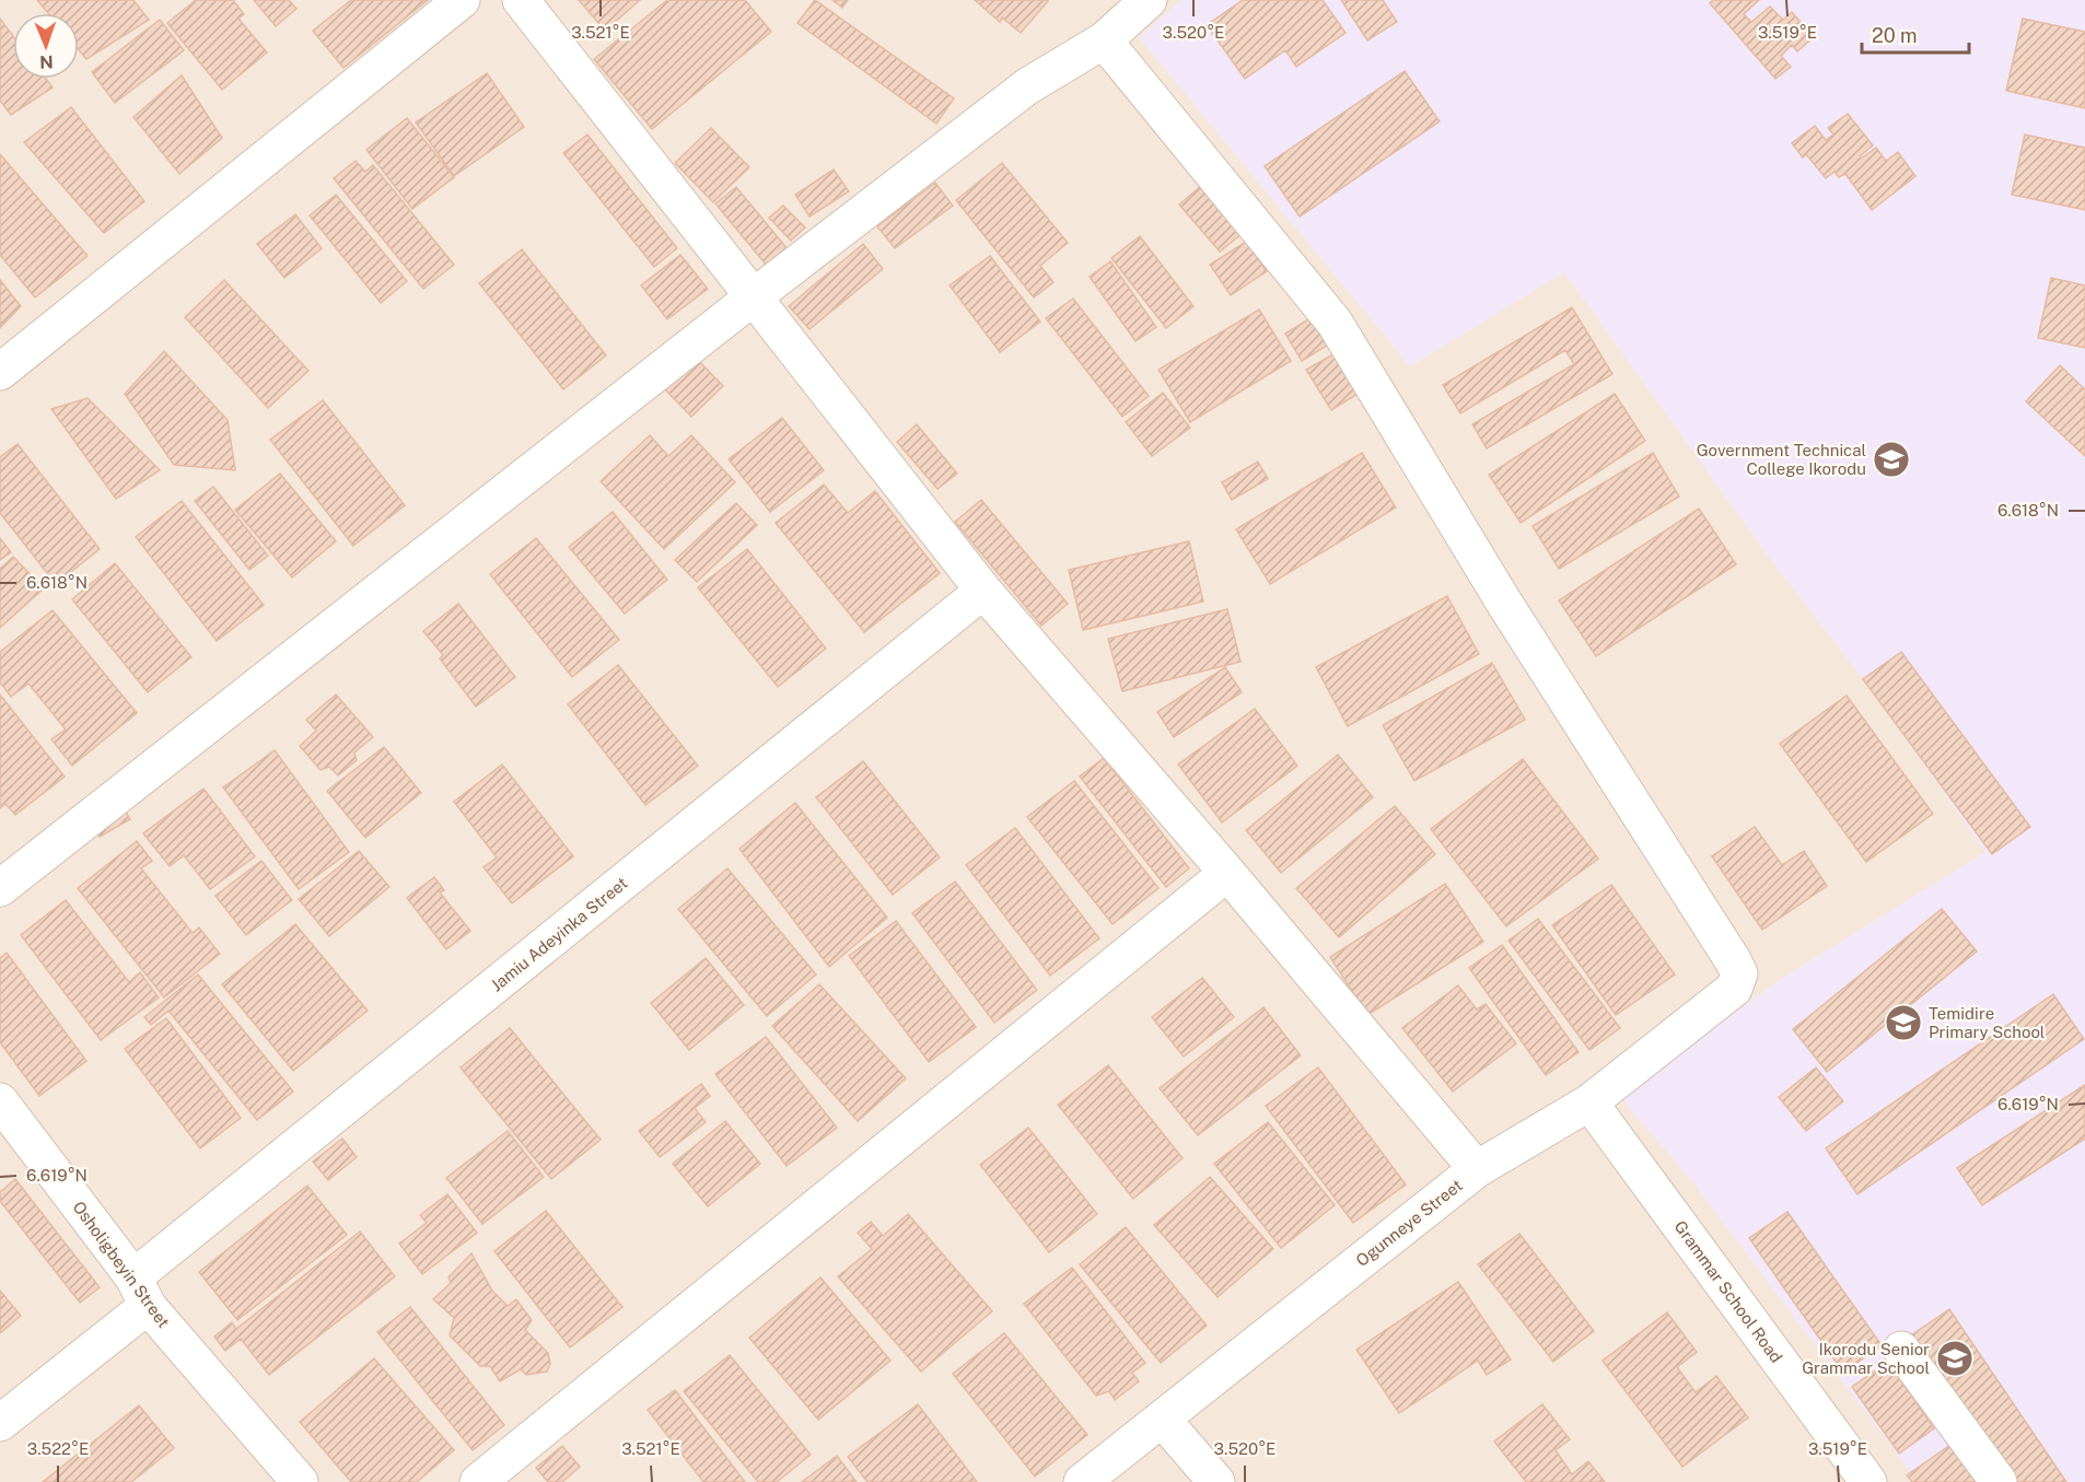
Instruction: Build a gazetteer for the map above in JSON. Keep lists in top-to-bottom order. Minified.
{"streets":{"street":["Jamiu Adeyinka Street","Ogunneye Street","Osholigbeyin Street","Grammar School Road"]},"crossings":[["Jamiu Adeyinka Street","Osholigbeyin Street"],["Ogunneye Street","Grammar School Road"]],"places":{"school or university":["Government Technical College Ikorodu","Temidire Primary School","Ikorodu Senior Grammar School"]},"scale_bar":"20 m","north":"bottom","coordinates":["3.521°E","3.520°E","3.519°E","6.618°N","6.619°N","3.522°E"]}
